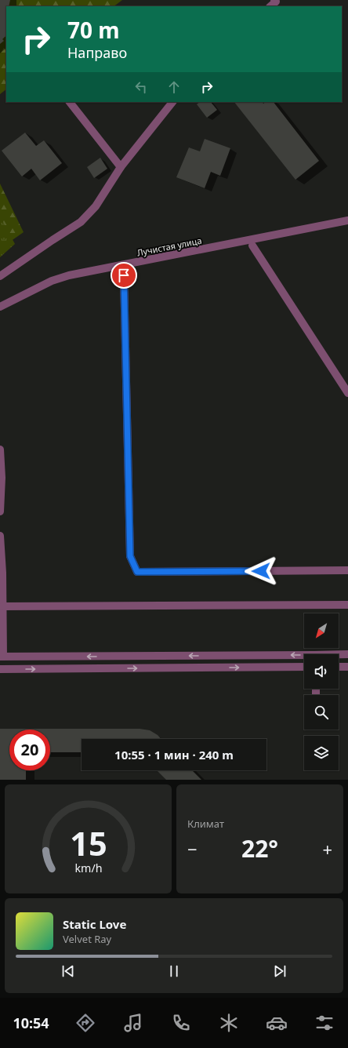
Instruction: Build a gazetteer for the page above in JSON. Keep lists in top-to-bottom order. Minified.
{"streets":{"street":["Лучистая улица"]},"north":"bottom left","page":{"turn":["70 m","Направо"],"limit":"20","trip":"10:55 · 1 мин · 240 m","tile":"Климат","heat":["−","22°","+"],"song":["Static Love","Velvet Ray"],"tabs":"10:54","gauge":["15","km/h"]}}
